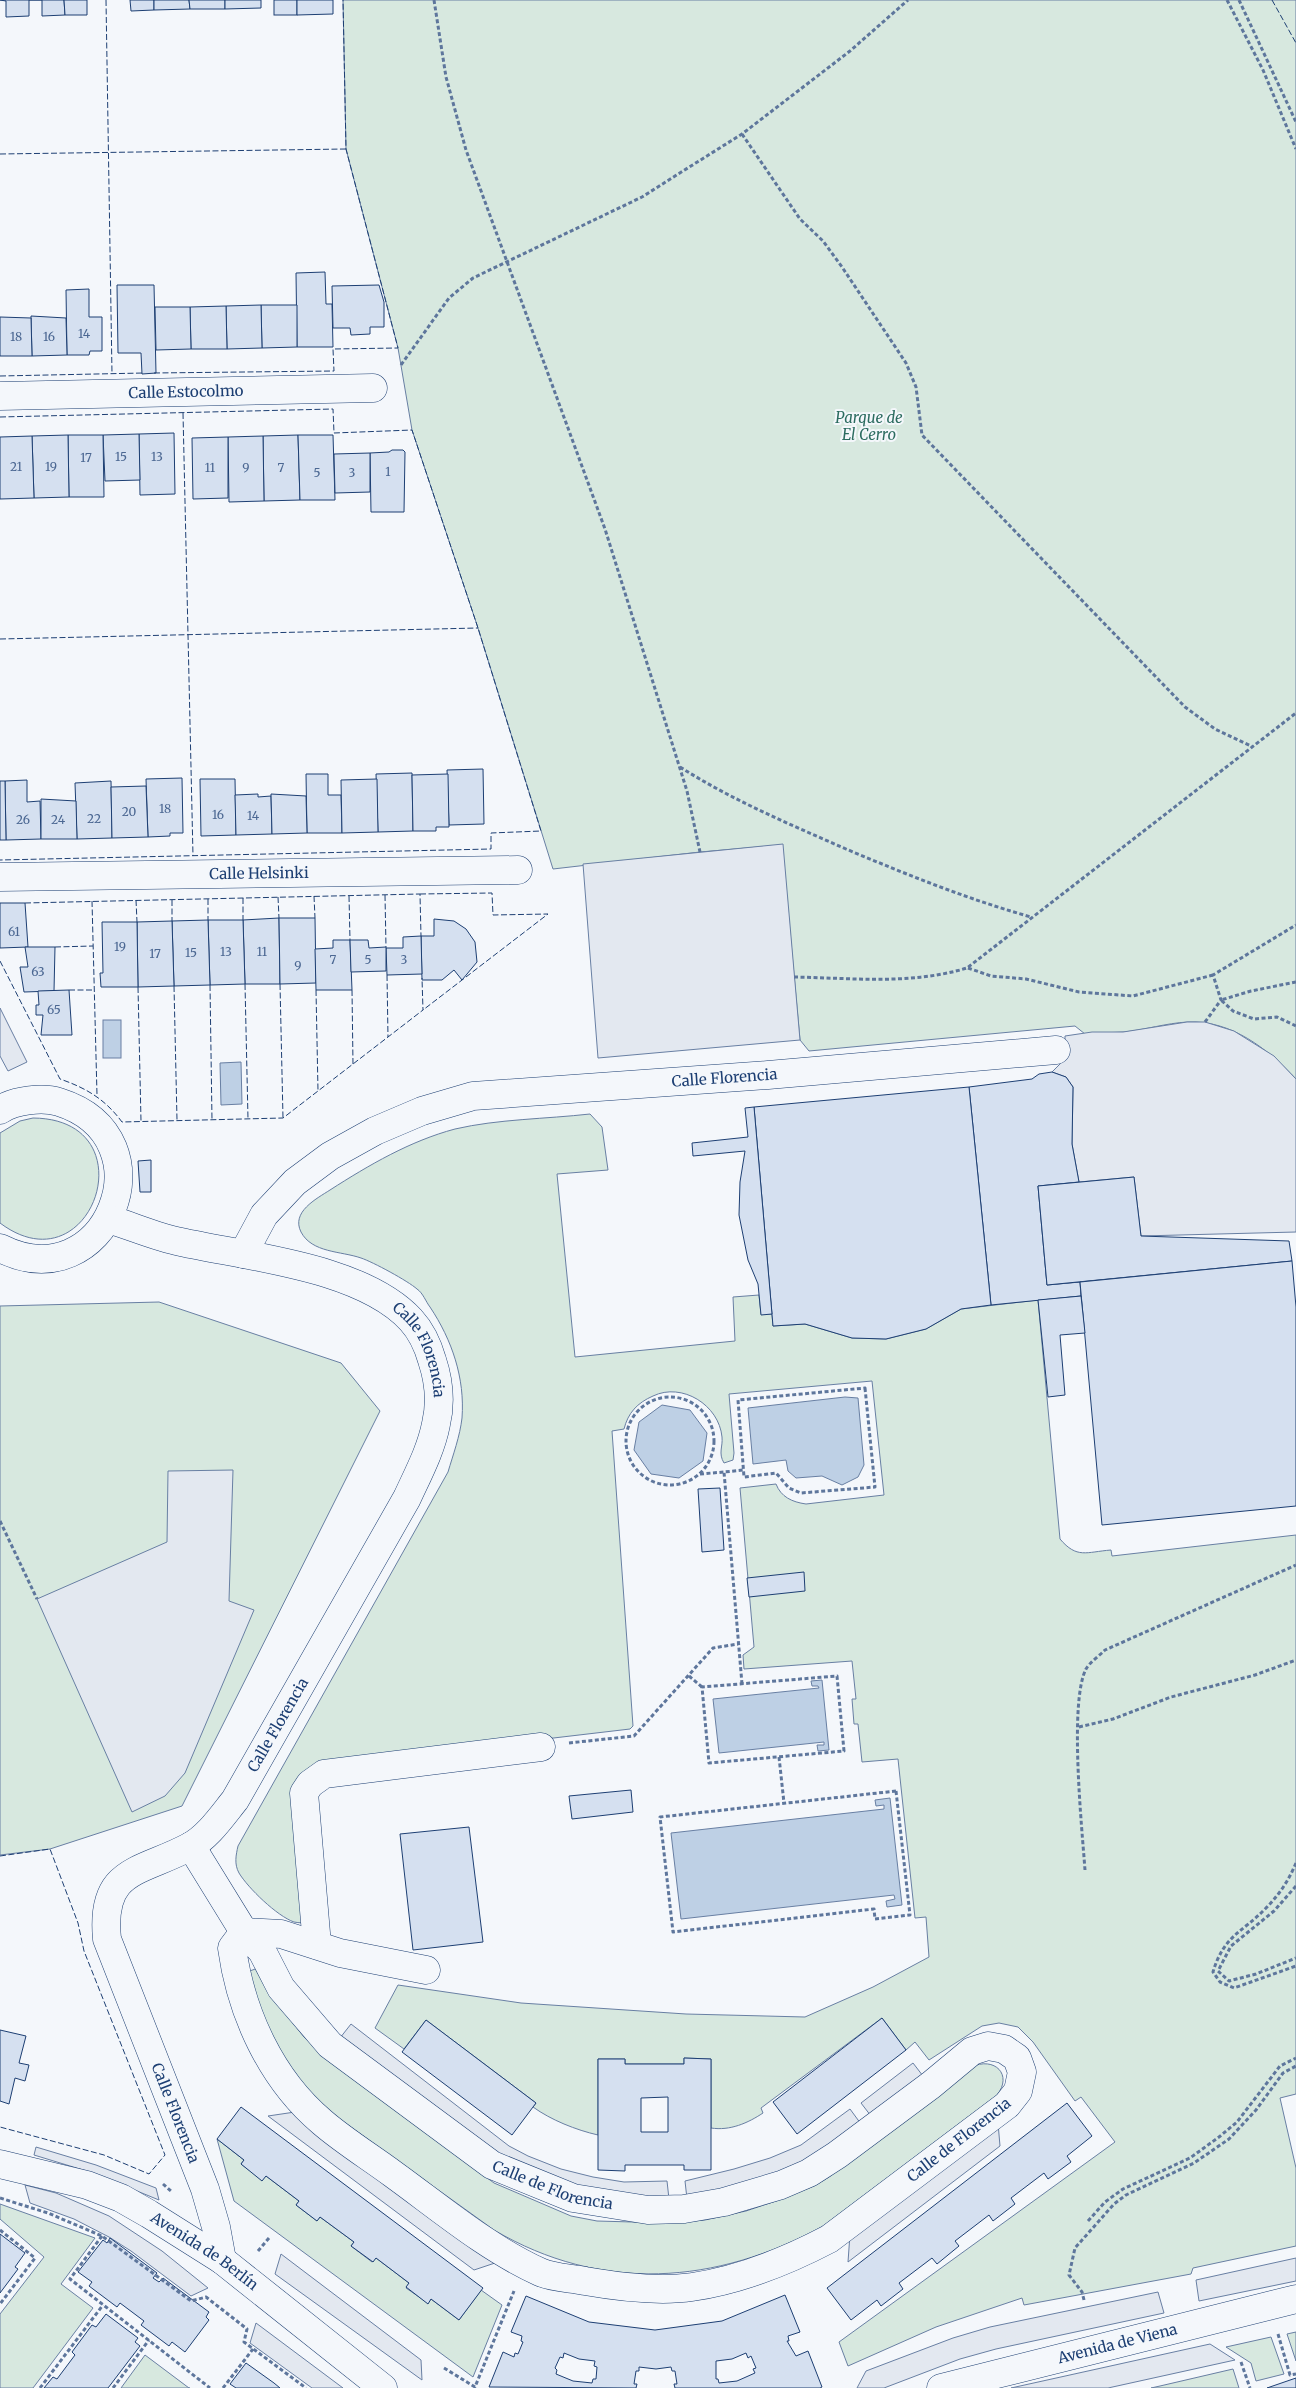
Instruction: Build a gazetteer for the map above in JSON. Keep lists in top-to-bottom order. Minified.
{"streets":{"street":["Calle Estocolmo","Calle Helsinki","Calle Florencia","Calle de Florencia","Avenida de Berlín","Avenida de Viena"]},"crossings":[["Calle Florencia","Calle de Florencia"],["Calle Florencia","Avenida de Berlín"]],"parks":["Parque de El Cerro"],"house_numbers":["14","18","16","15","13","17","21","19","11","9","7","1","5","3","18","20","16","14","22","26","24","61","19","13","11","15","17","7","5","3","9","63","65"]}
